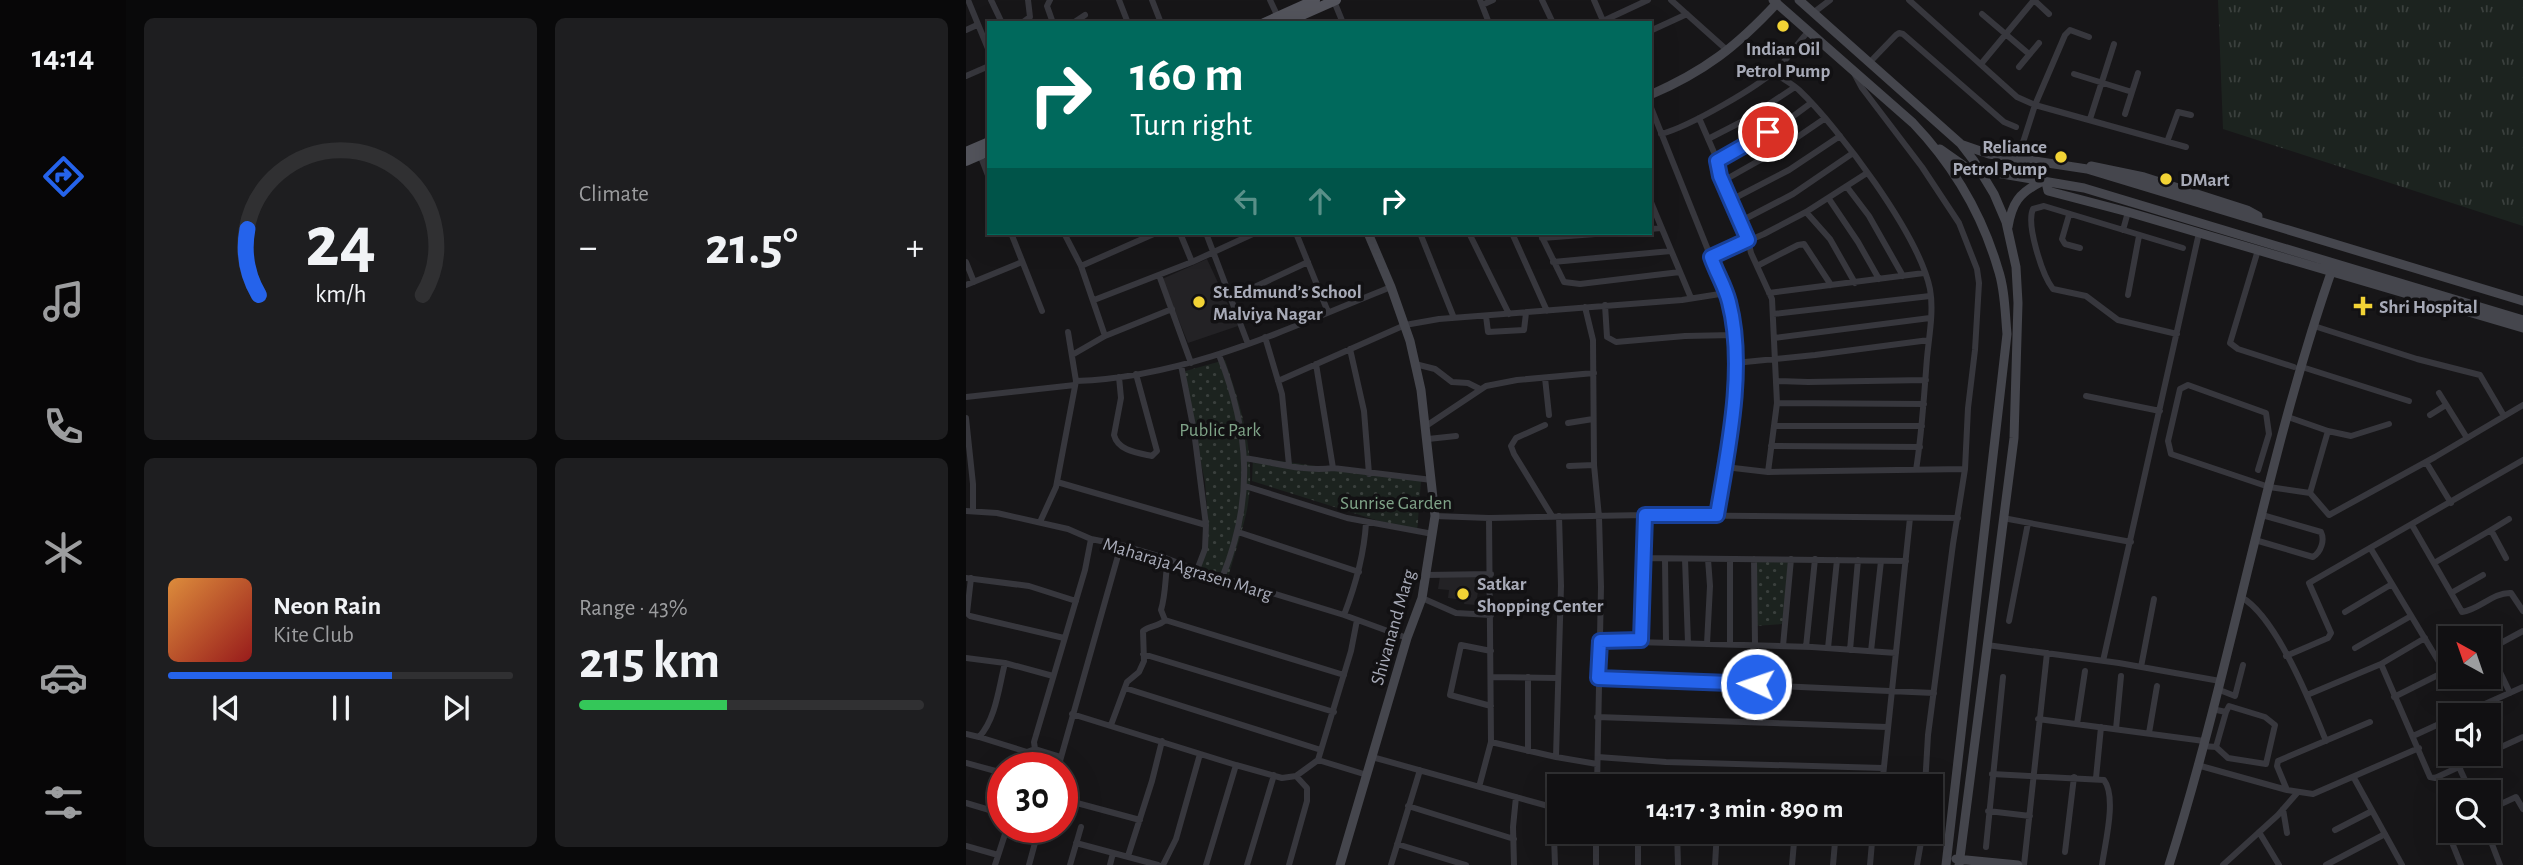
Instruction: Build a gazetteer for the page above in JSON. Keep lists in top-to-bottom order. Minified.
{"streets":{"main road":["Shivanand Marg"],"street":["Maharaja Agrasen Marg"]},"crossings":[["Maharaja Agrasen Marg","Shivanand Marg"]],"parks":["Public Park","Sunrise Garden"],"places":{"other":["Indian Oil Petrol Pump","Reliance Petrol Pump","DMart","St.Edmund’s School Malviya Nagar","Satkar Shopping Center"],"health":["Shri Hospital"]},"north":"top left","page":{"tabs":"14:14","tile":["Climate",["Range · 43%","215 km"]],"turn":["160 m","Turn right"],"heat":["−","21.5°","+"],"song":["Neon Rain","Kite Club"],"limit":"30","trip":"14:17 · 3 min · 890 m","gauge":["24","km/h"]}}
